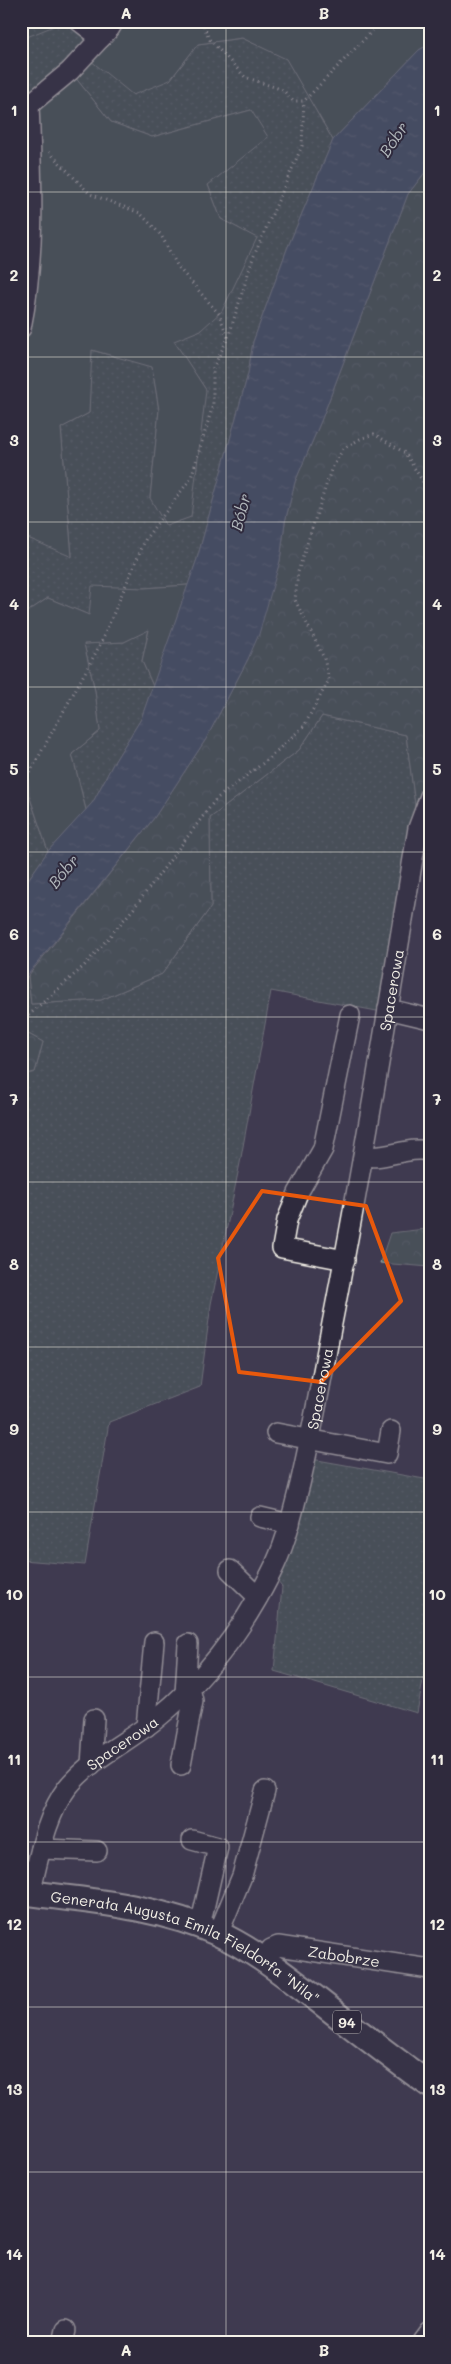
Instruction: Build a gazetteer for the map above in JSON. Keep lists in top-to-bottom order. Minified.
{"streets":{"main road":["Generała Augusta Emila Fieldorfa \"Nila\"","94"],"street":["Spacerowa","Zabobrze"]},"crossings":[["Spacerowa","Generała Augusta Emila Fieldorfa \"Nila\""],["Generała Augusta Emila Fieldorfa \"Nila\"","Zabobrze"]],"water":["Bóbr"],"grid":{"columns":["A","B"],"rows":["1","2","3","4","5","6","7","8","9","10","11","12","13","14"]}}
